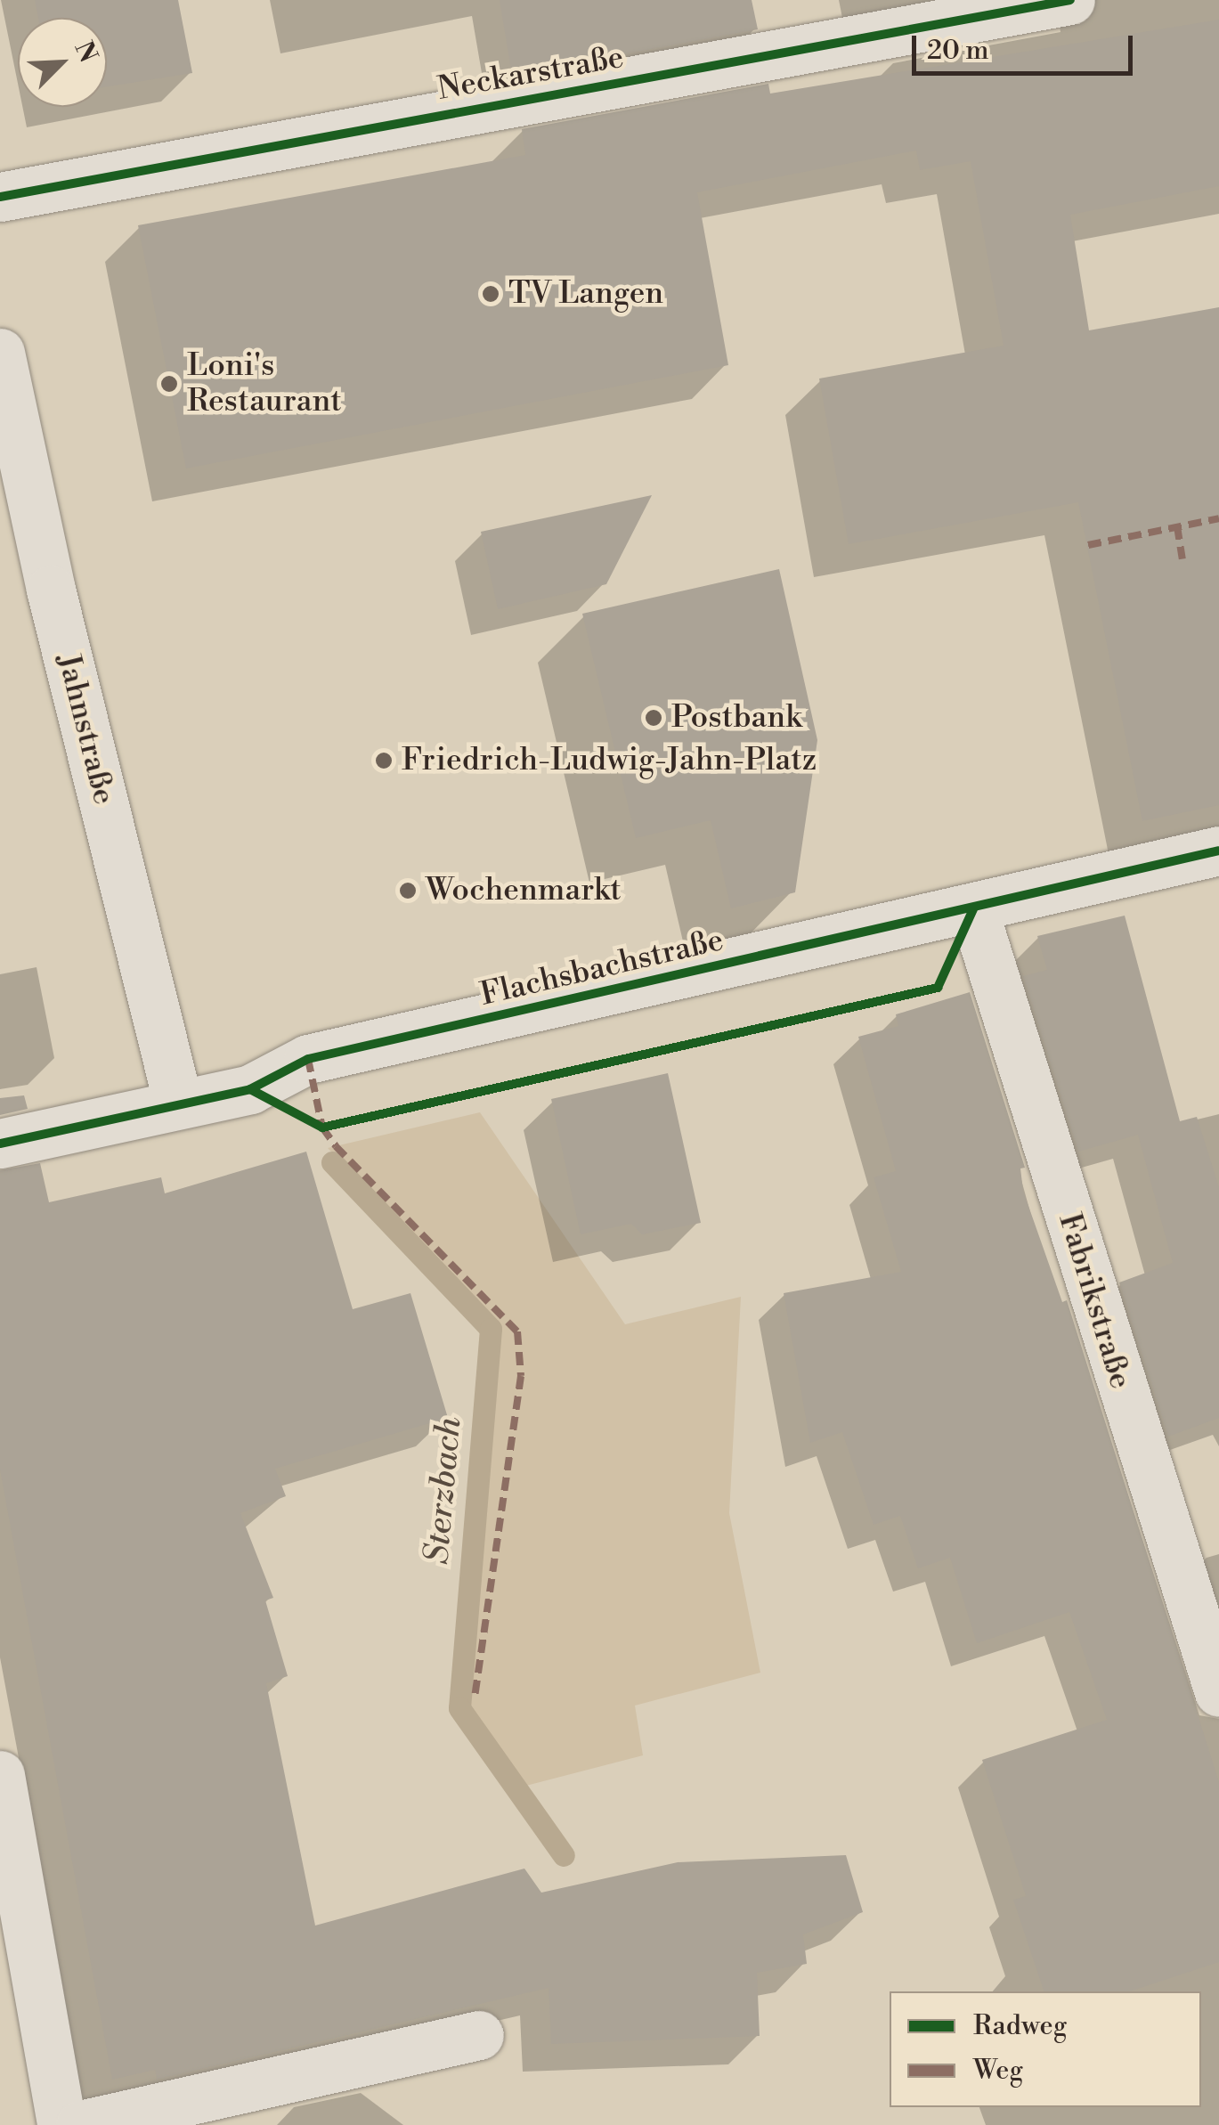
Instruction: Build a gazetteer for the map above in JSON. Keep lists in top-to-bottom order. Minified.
{"streets":{"street":["Neckarstraße","Jahnstraße","Flachsbachstraße","Fabrikstraße"]},"crossings":[["Jahnstraße","Flachsbachstraße"],["Flachsbachstraße","Fabrikstraße"]],"water":["Sterzbach"],"places":["TV Langen","Loni's Restaurant","Postbank","Friedrich-Ludwig-Jahn-Platz","Wochenmarkt"],"legend":["Radweg","Weg"],"scale_bar":"20 m","north":"top right"}
